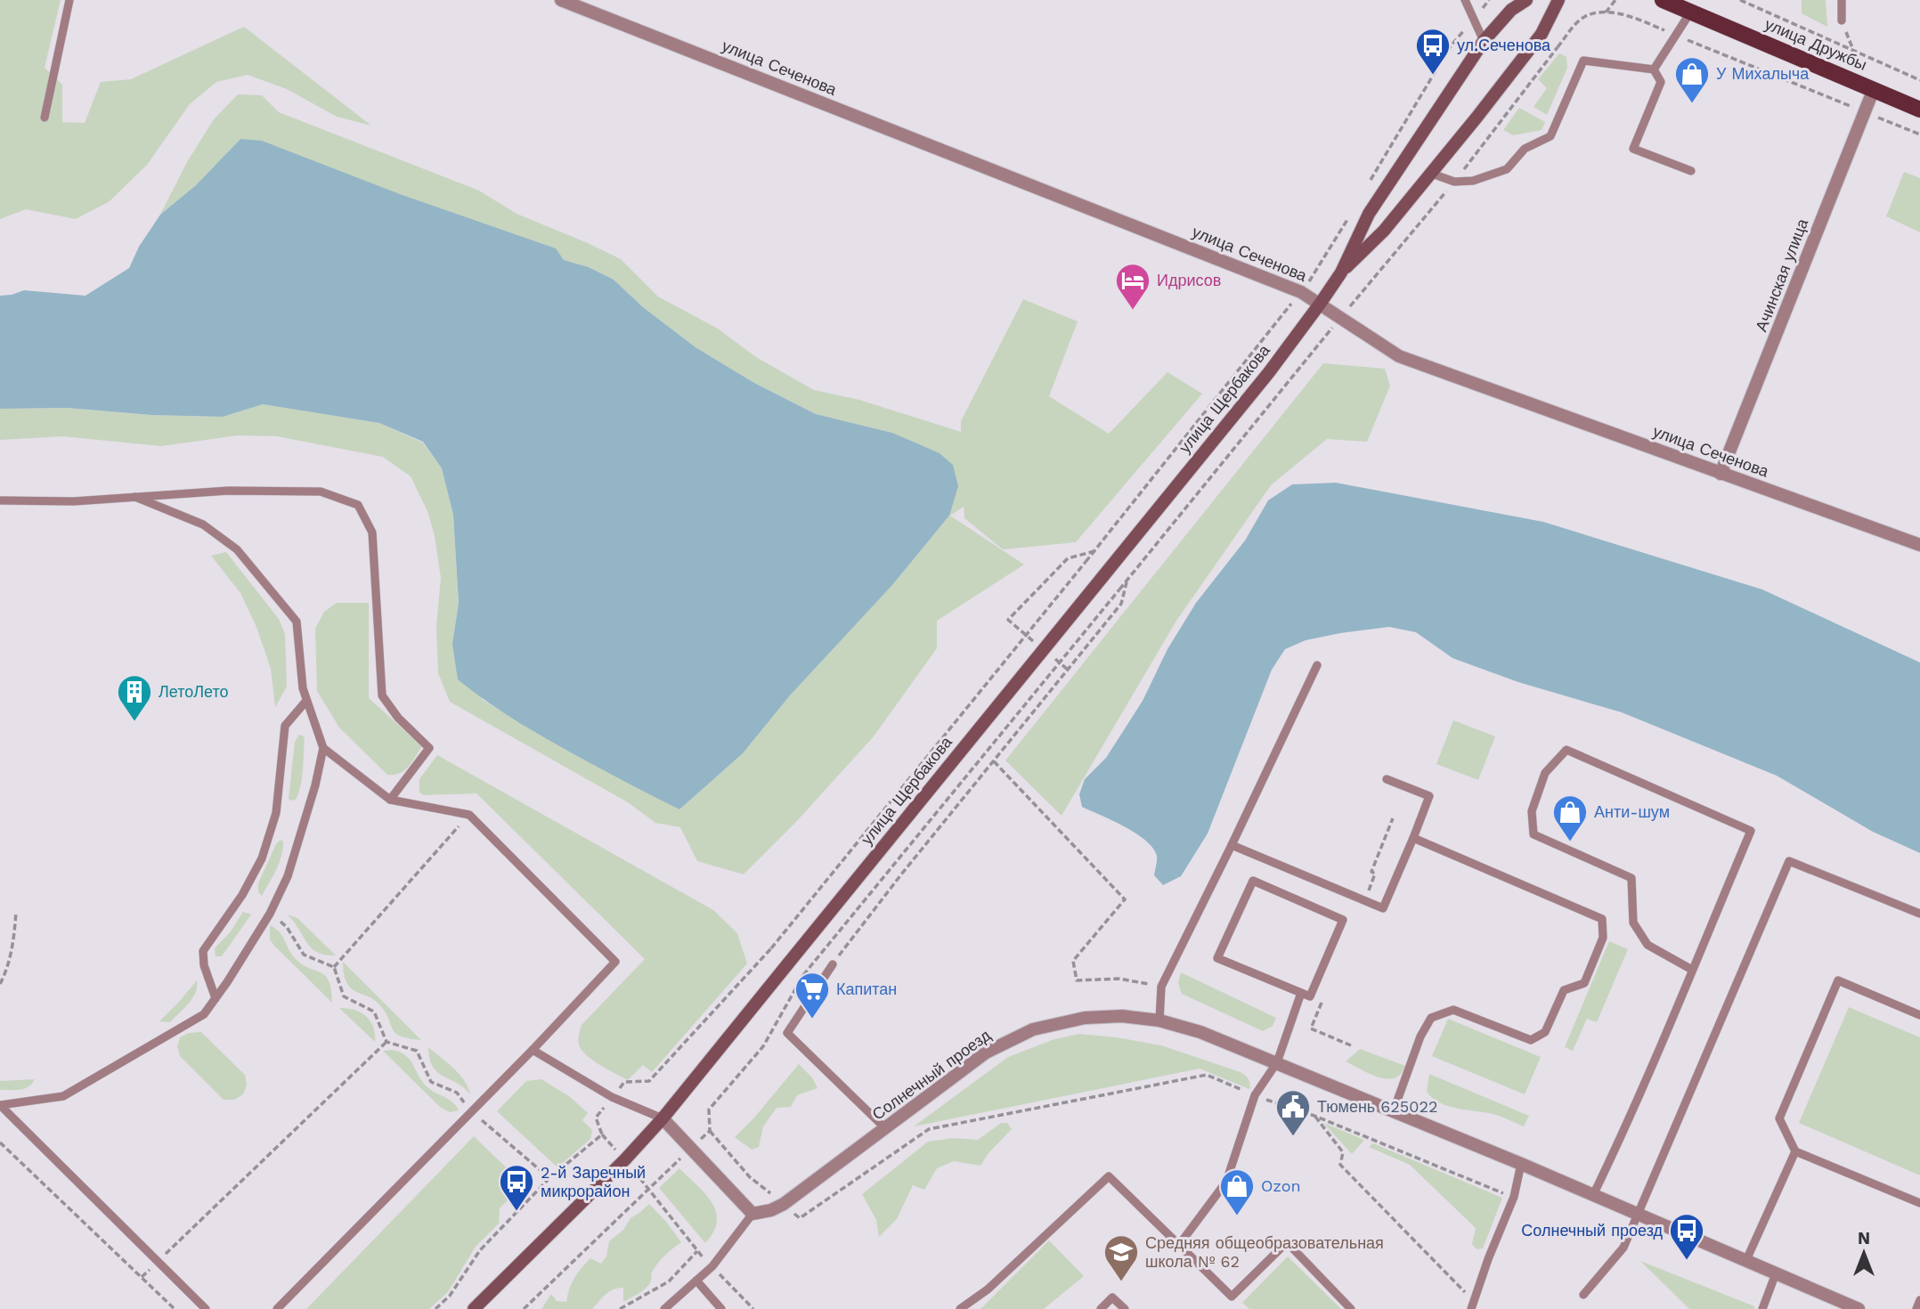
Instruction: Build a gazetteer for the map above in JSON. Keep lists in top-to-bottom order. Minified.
{"streets":{"main road":["улица Дружбы","улица Щербакова"],"street":["улица Сеченова","Ачинская улица","Солнечный проезд"]},"crossings":[["улица Дружбы","Ачинская улица"],["улица Сеченова","Ачинская улица"],["улица Сеченова","улица Щербакова"]],"places":{"bus stop":["ул.Сеченова","2-й Заречный микрорайон","Солнечный проезд"],"shop":["У Михалыча","Анти-шум","Ozon"],"hotel":["Идрисов"],"building":["ЛетоЛето"],"supermarket":["Капитан"],"public building":["Тюмень 625022"],"school or university":["Средняя общеобразовательная школа № 62"]},"north":"top"}
